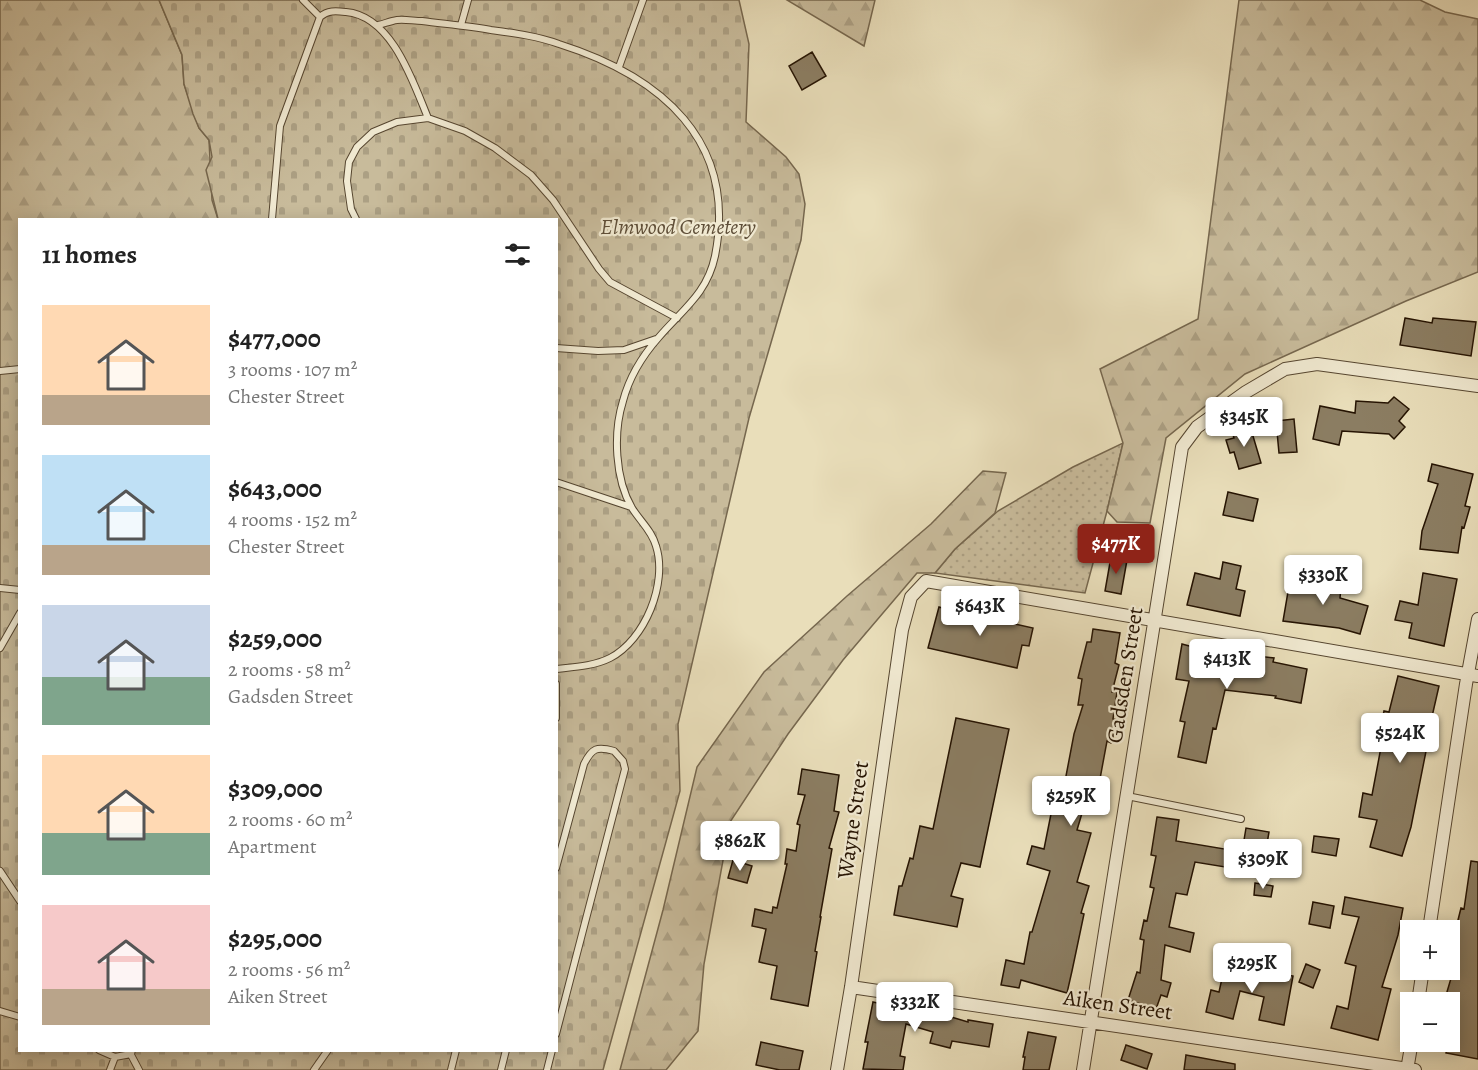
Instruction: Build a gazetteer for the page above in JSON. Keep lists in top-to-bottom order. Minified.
{"streets":{"street":["Gadsden Street","Wayne Street","Aiken Street"]},"crossings":[["Gadsden Street","Wayne Street"],["Gadsden Street","Aiken Street"],["Wayne Street","Aiken Street"]],"parks":["Elmwood Cemetery"],"page":{"heading":"11 homes","list":[{"name":"$477,000","note":"3 rooms · 107 m² · Chester Street"},{"name":"$643,000","note":"4 rooms · 152 m² · Chester Street"},{"name":"$259,000","note":"2 rooms · 58 m² · Gadsden Street"},{"name":"$309,000","note":"2 rooms · 60 m² · Apartment"},{"name":"$295,000","note":"2 rooms · 56 m² · Aiken Street"}],"price":["$345K","$477K","$330K","$643K","$413K","$524K","$259K","$862K","$309K","$295K","$332K"],"map_buttons":["+","−"]}}
